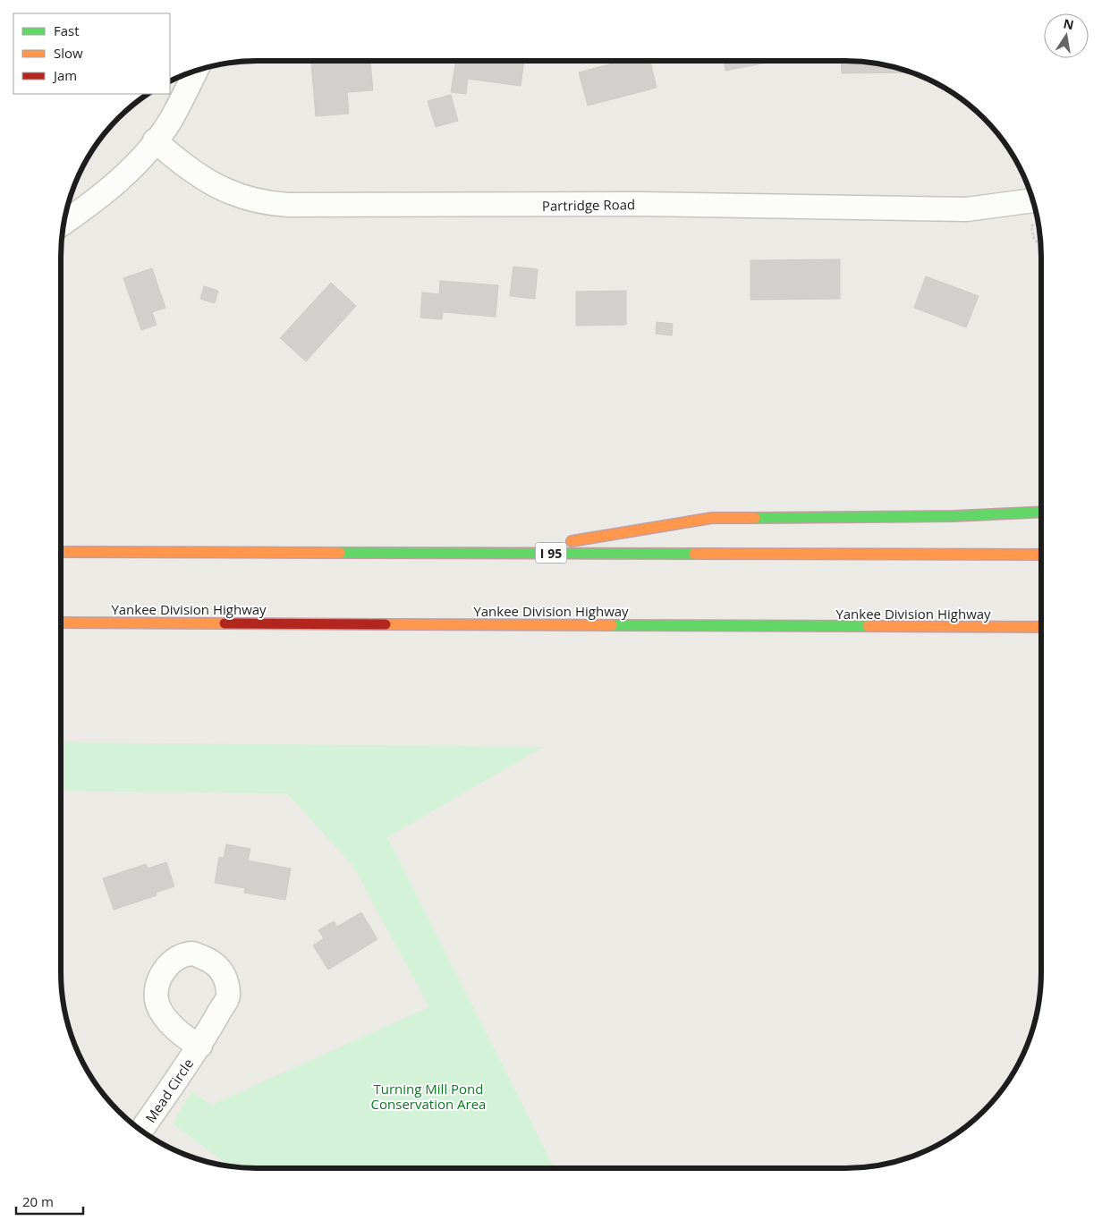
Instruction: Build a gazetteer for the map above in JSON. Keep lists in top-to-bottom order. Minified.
{"streets":{"highway":["I 95","Yankee Division Highway"],"street":["Partridge Road","Mead Circle"]},"parks":["Turning Mill Pond Conservation Area"],"legend":["Fast","Slow","Jam"],"scale_bar":"20 m","north":"top"}
